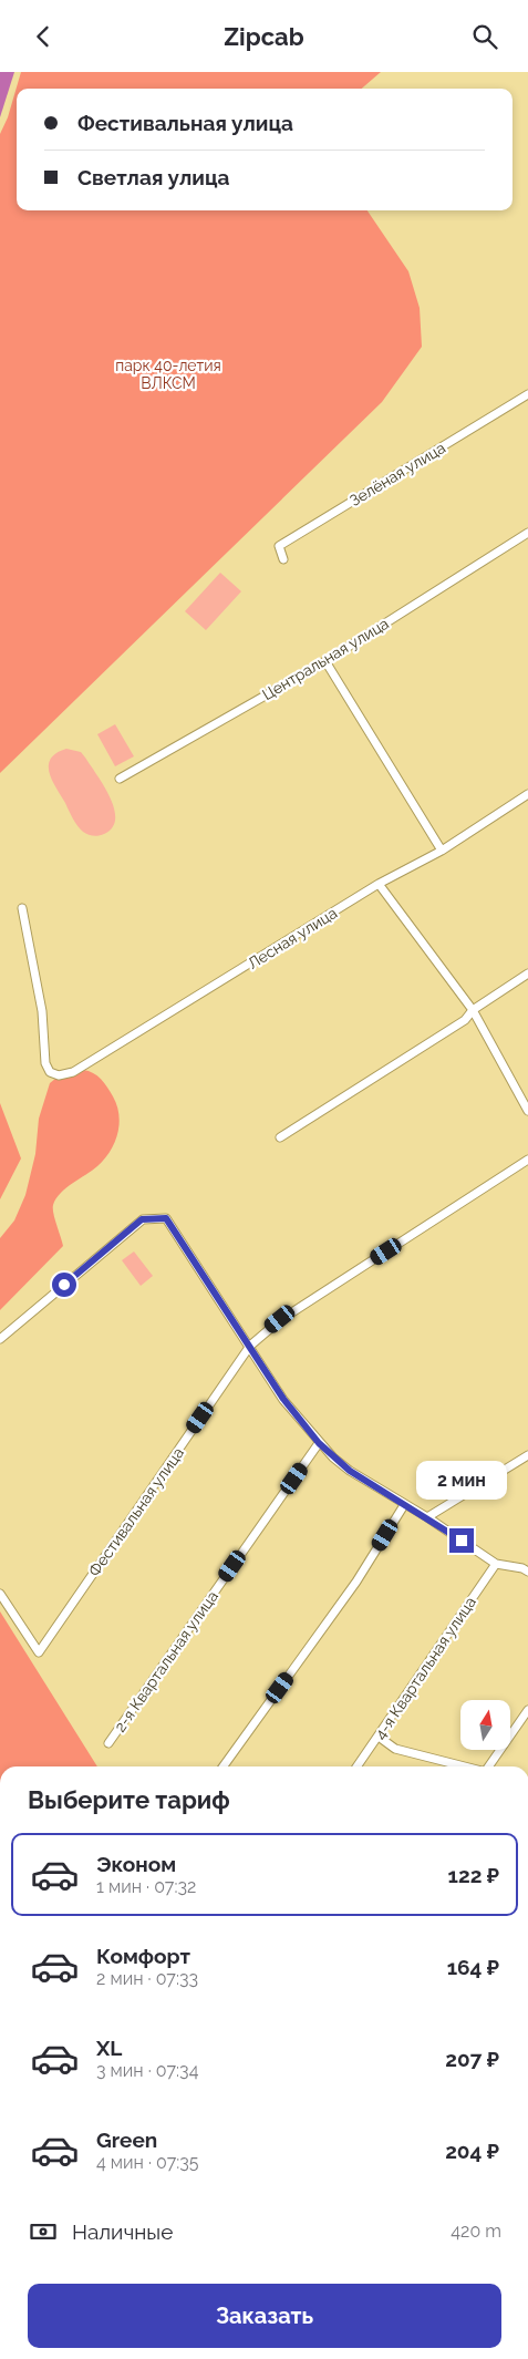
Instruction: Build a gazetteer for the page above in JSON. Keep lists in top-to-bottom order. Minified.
{"streets":{"street":["Зелёная улица","Центральная улица","Лесная улица","Фестивальная улица","2-я Квартальная улица","4-я Квартальная улица"]},"parks":["парк 40-летия ВЛКСМ"],"north":"top","page":{"header":"Zipcab","banner":["Фестивальная улица","Светлая улица"],"bubble":"2 мин","heading":"Выберите тариф","list":[{"name":"Эконом","note":"1 мин · 07:32","value":"122 ₽"},{"name":"Комфорт","note":"2 мин · 07:33","value":"164 ₽"},{"name":"XL","note":"3 мин · 07:34","value":"207 ₽"},{"name":"Green","note":"4 мин · 07:35","value":"204 ₽"}],"pay":["Наличные","420 m"],"buttons":"Заказать"}}
